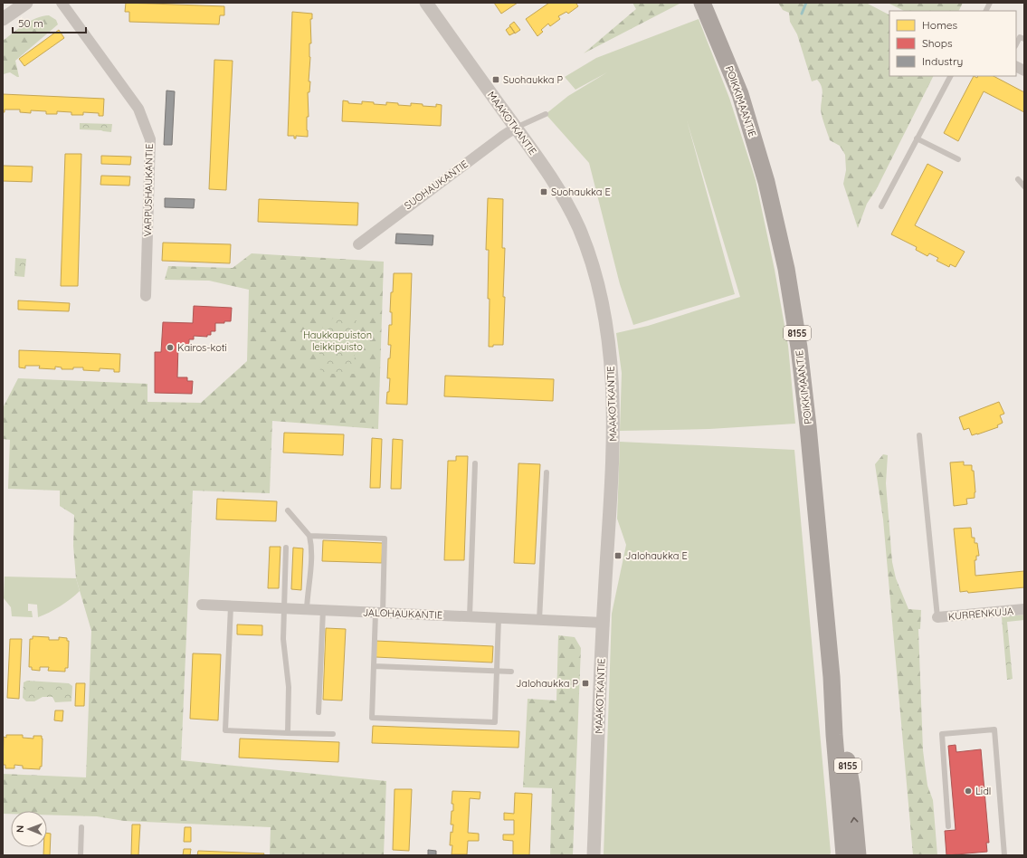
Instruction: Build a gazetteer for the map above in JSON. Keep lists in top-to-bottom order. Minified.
{"streets":{"main road":["POIKKIMAANTIE","8155"],"street":["MAAKOTKANTIE","SUOHAUKANTIE","VARPUSHAUKANTIE","JALOHAUKANTIE","KURRENKUJA"]},"crossings":[["MAAKOTKANTIE","SUOHAUKANTIE"],["MAAKOTKANTIE","JALOHAUKANTIE"]],"parks":["Haukkapuiston leikkipuisto"],"places":{"transit":["Suohaukka P","Suohaukka E","Jalohaukka E","Jalohaukka P"],"other":["Kairos-koti","Lidl"]},"legend":["Homes","Shops","Industry"],"scale_bar":"50 m","north":"left"}
